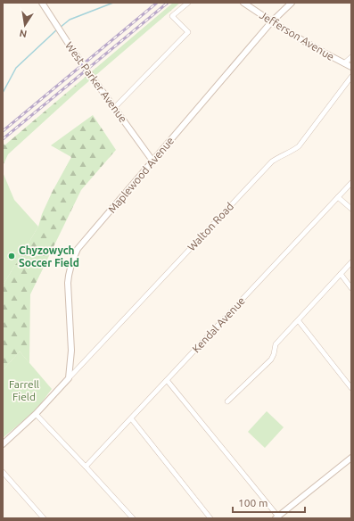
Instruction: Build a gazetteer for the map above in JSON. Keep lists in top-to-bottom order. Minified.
{"streets":{"street":["Jefferson Avenue","West Parker Avenue","Maplewood Avenue","Walton Road","Kendal Avenue"]},"crossings":[["Jefferson Avenue","Maplewood Avenue"],["West Parker Avenue","Maplewood Avenue"],["Maplewood Avenue","Walton Road"]],"parks":["Farrell Field"],"places":["Chyzowych Soccer Field"],"scale_bar":"100 m","north":"bottom"}
